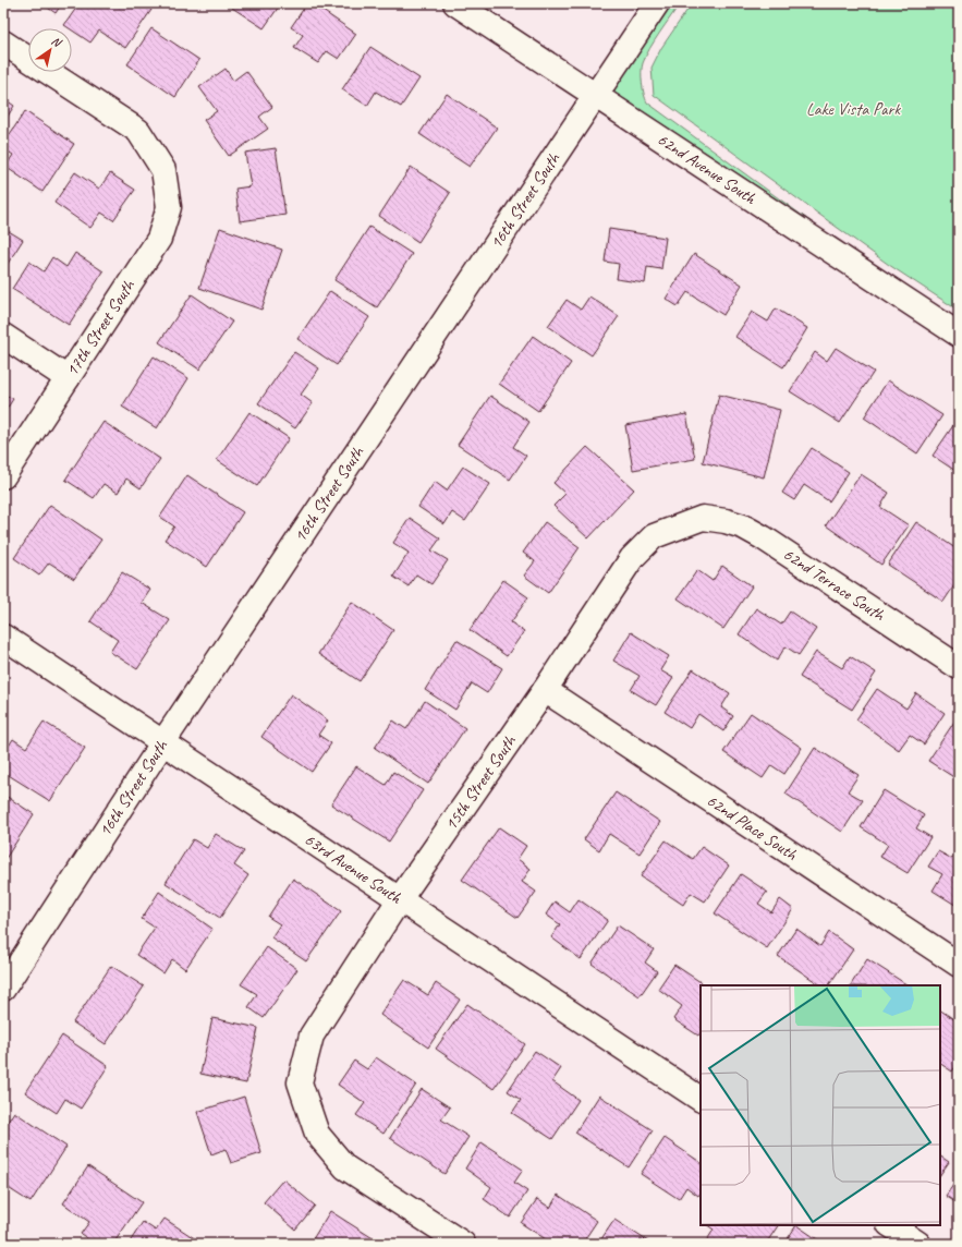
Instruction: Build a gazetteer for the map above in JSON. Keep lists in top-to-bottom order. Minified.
{"streets":{"street":["62nd Avenue South","16th Street South","17th Street South","62nd Terrace South","15th Street South","62nd Place South","63rd Avenue South"]},"crossings":[["62nd Avenue South","16th Street South"],["16th Street South","63rd Avenue South"],["62nd Terrace South","15th Street South"],["15th Street South","62nd Place South"],["15th Street South","63rd Avenue South"]],"parks":["Lake Vista Park"],"north":"top right"}
